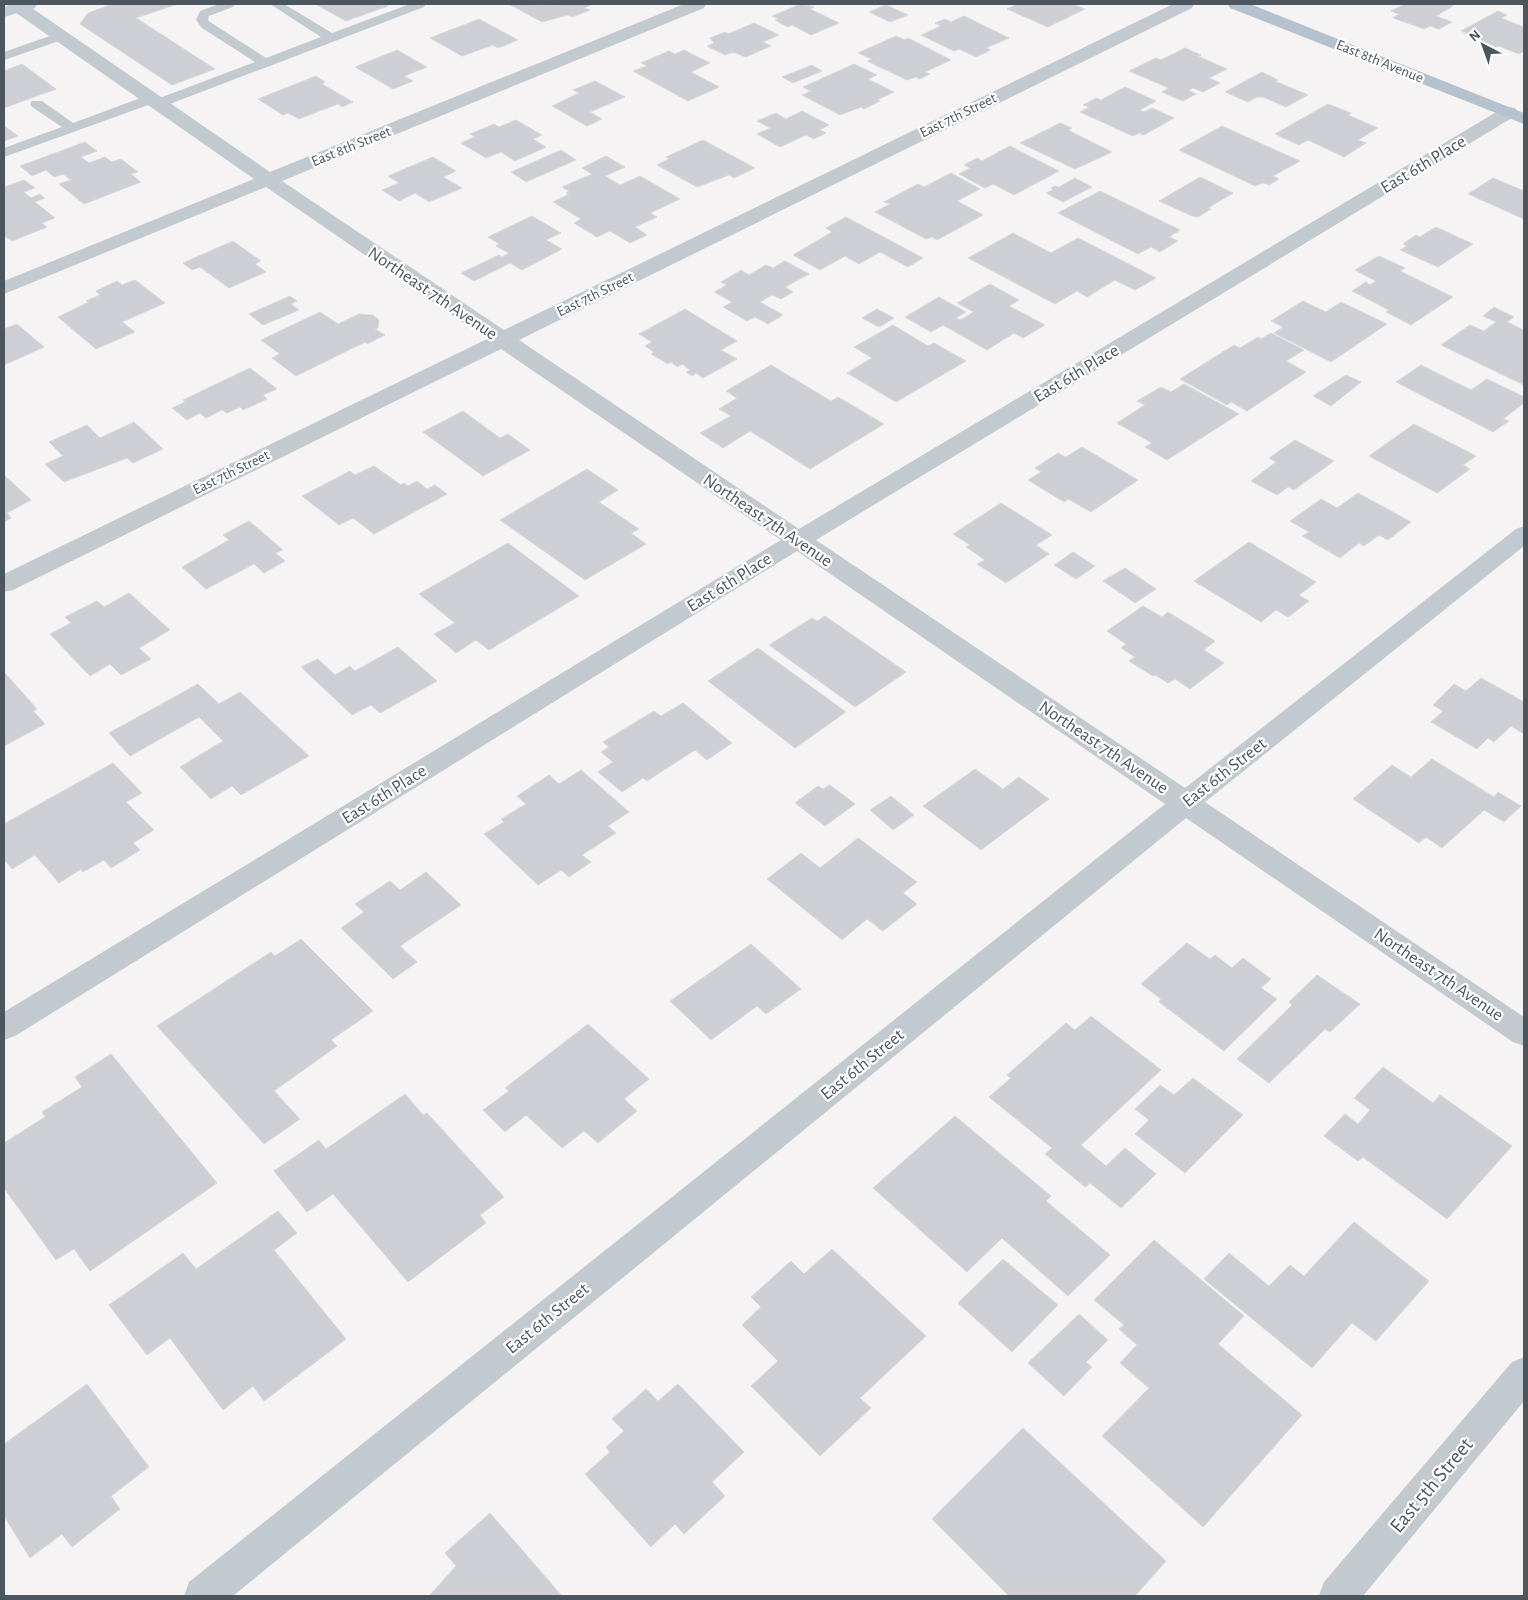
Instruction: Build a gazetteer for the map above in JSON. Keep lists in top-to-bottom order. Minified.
{"streets":{"main road":["East 8th Avenue"],"street":["East 7th Street","East 8th Street","East 6th Place","Northeast 7th Avenue","East 6th Street","East 5th Street"]},"crossings":[["East 8th Avenue","East 6th Place"],["East 7th Street","Northeast 7th Avenue"],["East 8th Street","Northeast 7th Avenue"],["East 6th Place","Northeast 7th Avenue"],["Northeast 7th Avenue","East 6th Street"]],"north":"top left"}
